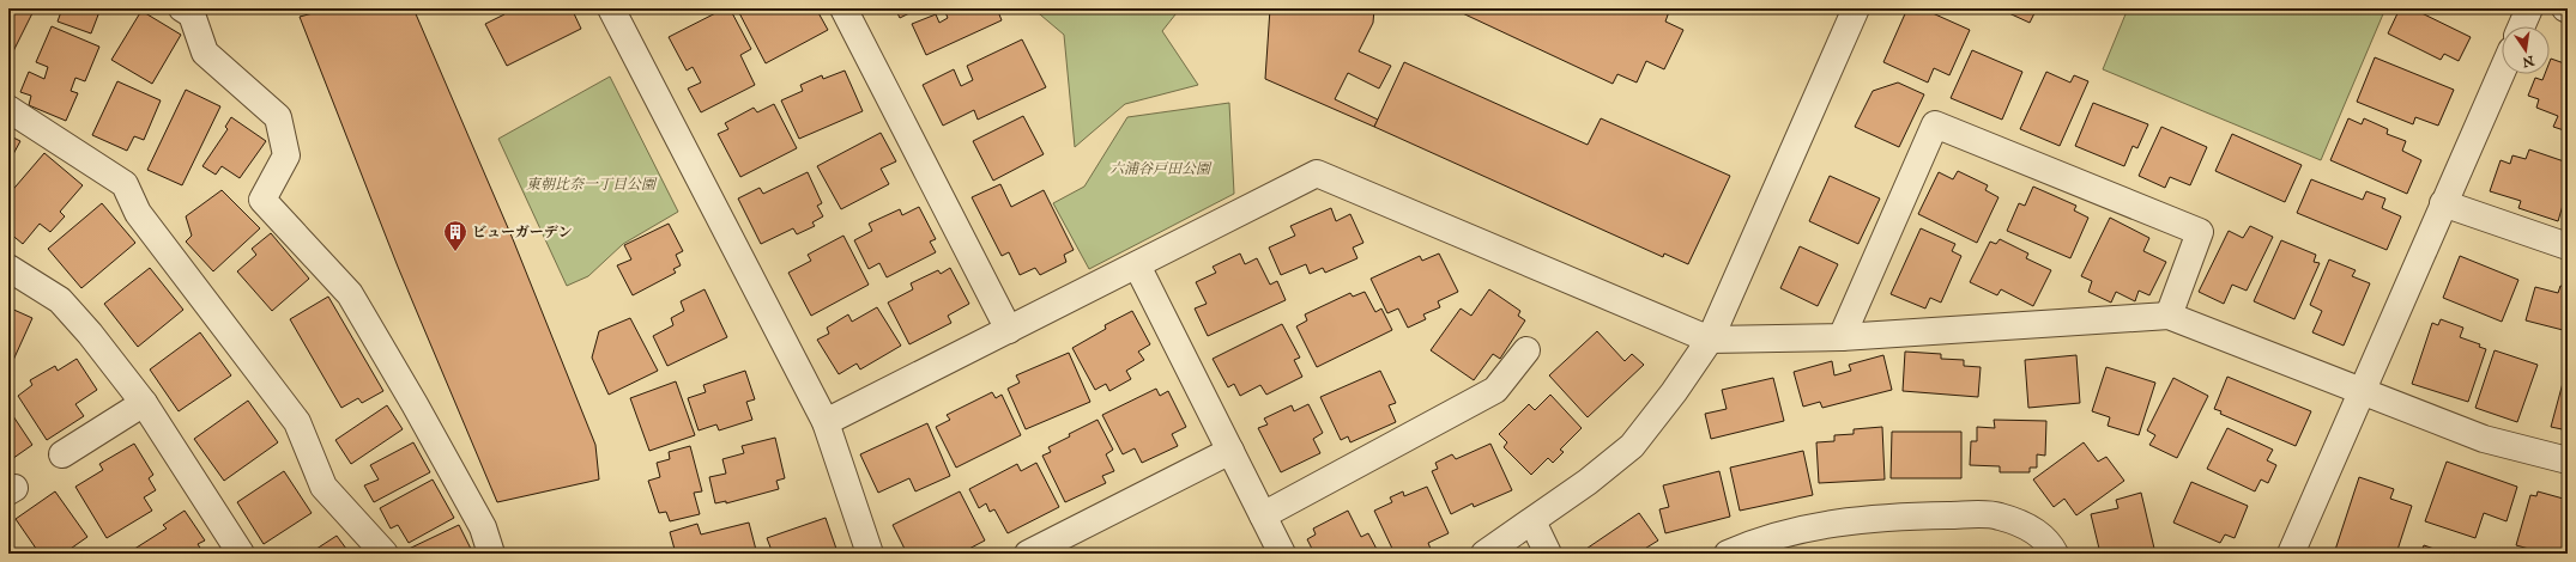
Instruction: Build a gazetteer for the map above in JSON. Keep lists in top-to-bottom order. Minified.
{"parks":["六浦谷戸田公園","東朝比奈一丁目公園"],"places":{"building":["ビューガーデン"]},"north":"bottom"}
